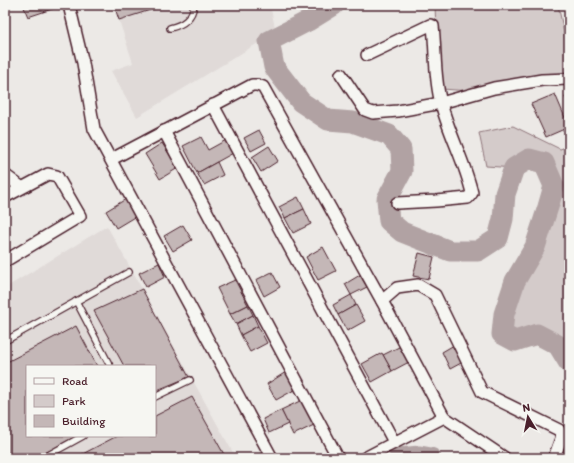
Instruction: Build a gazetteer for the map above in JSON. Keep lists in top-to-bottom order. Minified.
{"legend":["Road","Park","Building"],"north":"top"}
